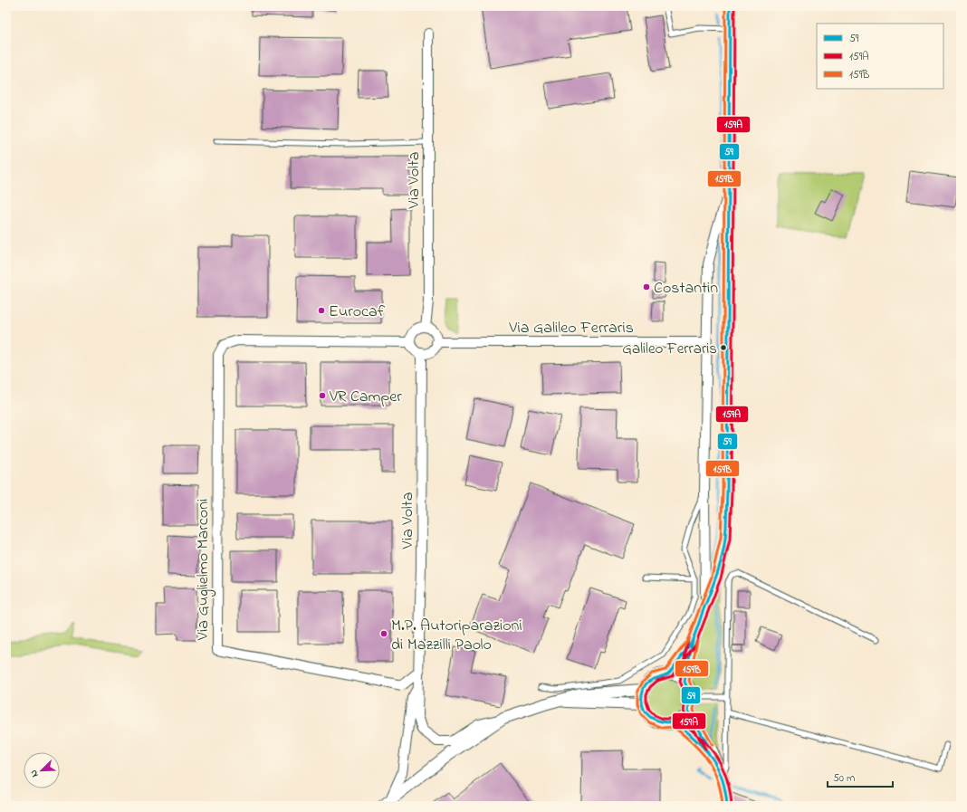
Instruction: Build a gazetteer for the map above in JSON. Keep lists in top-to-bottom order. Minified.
{"streets":{"street":["Via Volta","Via Galileo Ferraris","Via Guglielmo Marconi"]},"crossings":[["Via Volta","Via Galileo Ferraris"],["Via Volta","Via Guglielmo Marconi"],["Via Galileo Ferraris","Via Guglielmo Marconi"]],"places":["Costantin","Eurocaf","Galileo Ferraris","VR Camper","M.P. Autoriparazioni di Mazzilli Paolo"],"lines":["transit line 59","transit line 159A","transit line 159B"],"legend":["59","159A","159B"],"scale_bar":"50 m","north":"bottom left"}
